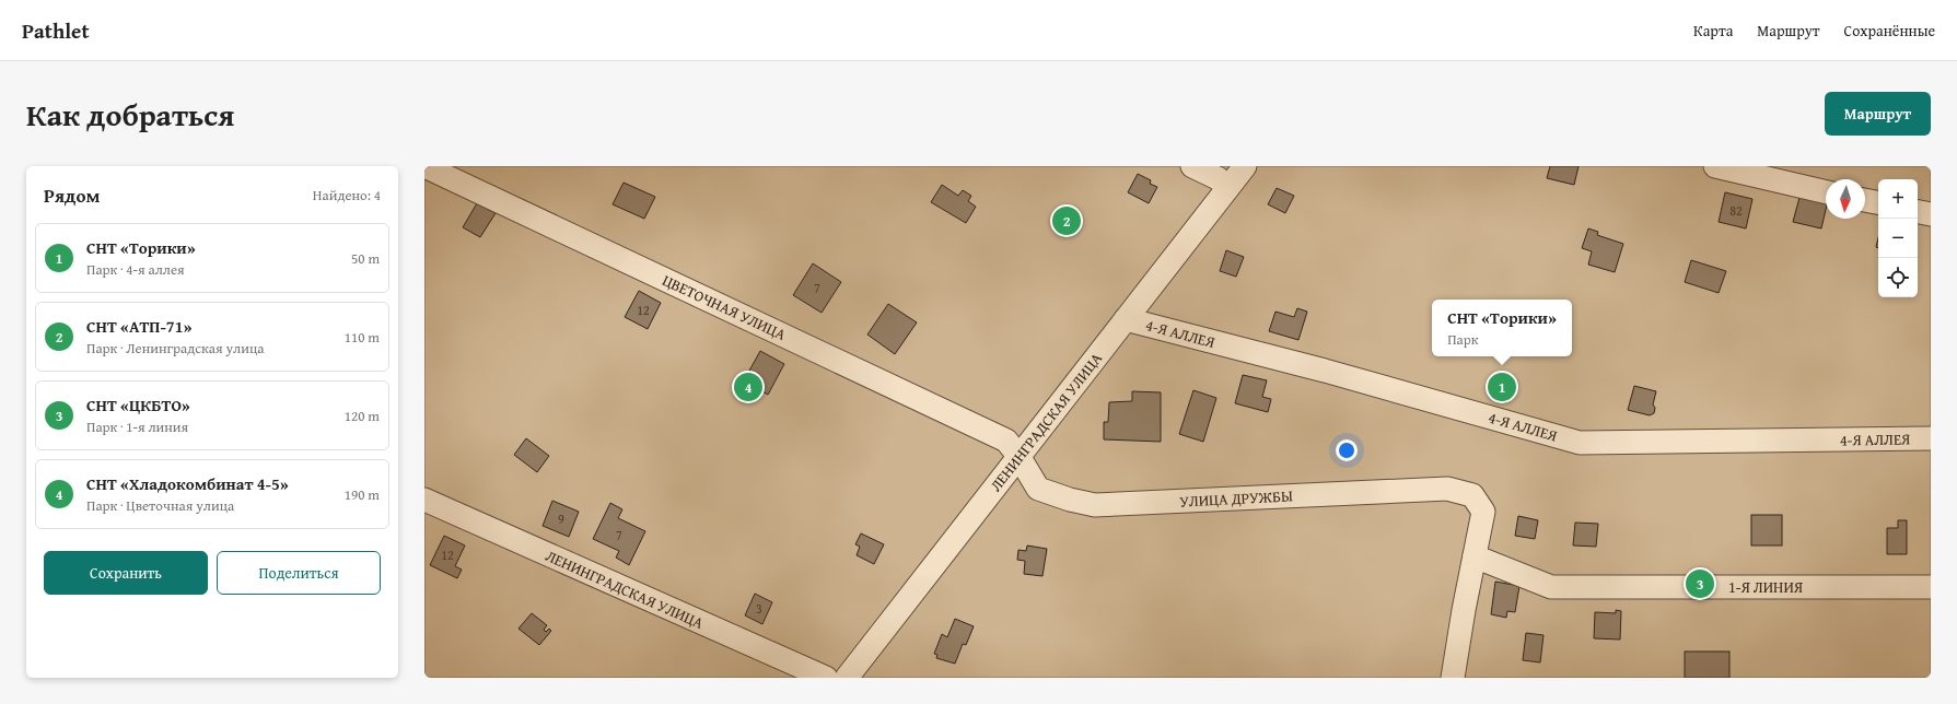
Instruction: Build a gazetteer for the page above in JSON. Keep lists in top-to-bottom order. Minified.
{"streets":{"street":["ЦВЕТОЧНАЯ УЛИЦА","4-Я АЛЛЕЯ","ЛЕНИНГРАДСКАЯ УЛИЦА","УЛИЦА ДРУЖБЫ","1-Я ЛИНИЯ"]},"crossings":[["ЦВЕТОЧНАЯ УЛИЦА","ЛЕНИНГРАДСКАЯ УЛИЦА"],["ЦВЕТОЧНАЯ УЛИЦА","УЛИЦА ДРУЖБЫ"],["4-Я АЛЛЕЯ","ЛЕНИНГРАДСКАЯ УЛИЦА"],["ЛЕНИНГРАДСКАЯ УЛИЦА","УЛИЦА ДРУЖБЫ"],["УЛИЦА ДРУЖБЫ","1-Я ЛИНИЯ"]],"house_numbers":["82","7","12","9","7","12","3"],"north":"bottom","page":{"header":"Pathlet","nav":["Карта","Маршрут","Сохранённые"],"title":"Как добраться","buttons":["Маршрут",["Сохранить","Поделиться"]],"heading":["Рядом","Найдено: 4"],"map_buttons":["+","−"],"pins":["2","1","4","3"],"list":[{"mark":"1","name":"СНТ «Торики»","note":"Парк · 4-я аллея","value":"50 m"},{"mark":"2","name":"СНТ «АТП-71»","note":"Парк · Ленинградская улица","value":"110 m"},{"mark":"3","name":"СНТ «ЦКБТО»","note":"Парк · 1-я линия","value":"120 m"},{"mark":"4","name":"СНТ «Хладокомбинат 4-5»","note":"Парк · Цветочная улица","value":"190 m"}],"popup":["СНТ «Торики»","Парк"]}}
